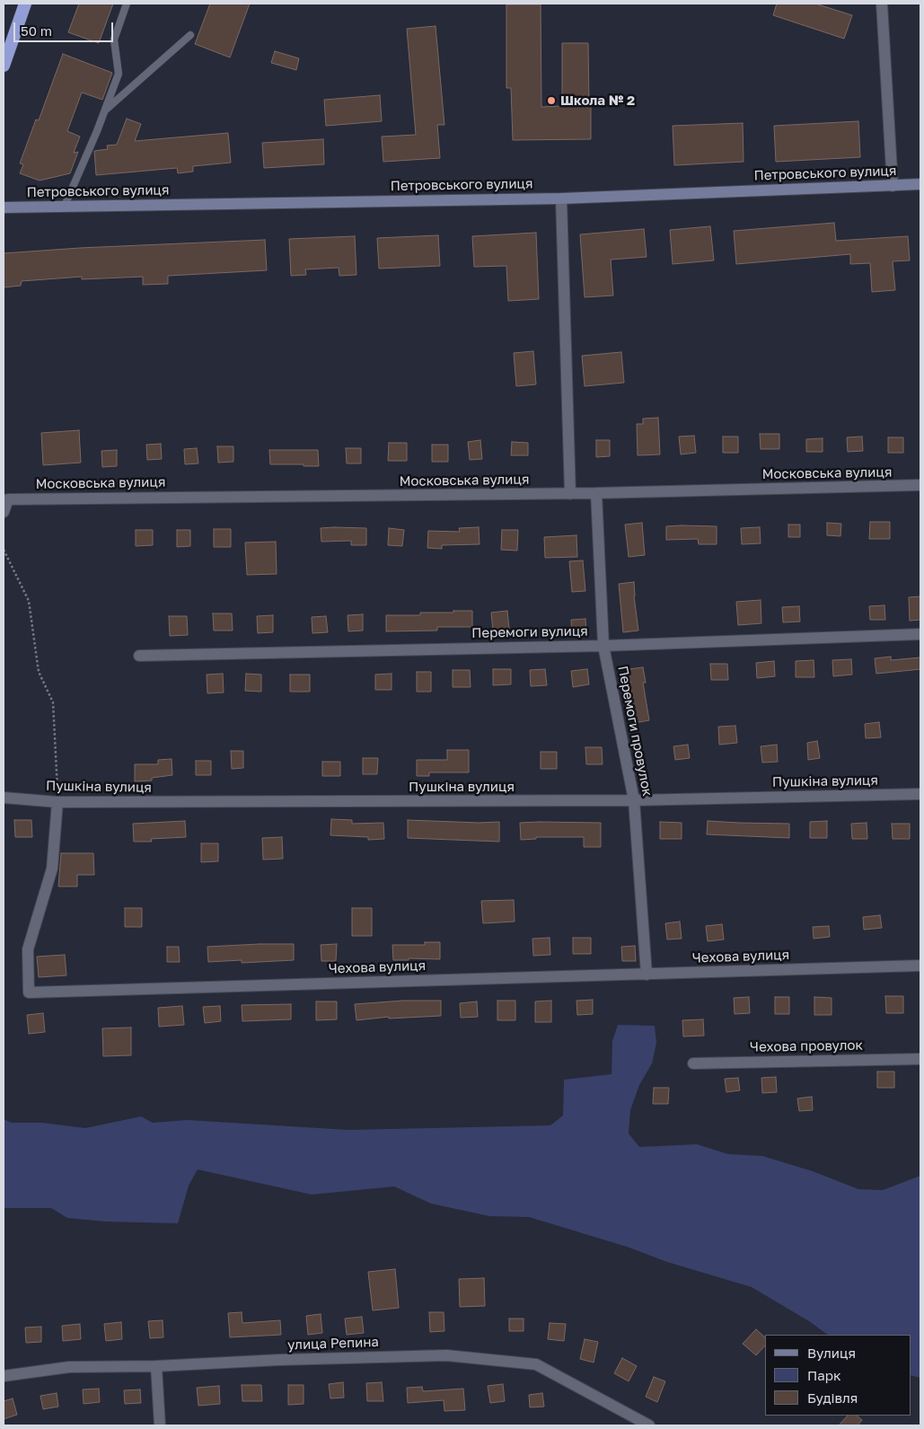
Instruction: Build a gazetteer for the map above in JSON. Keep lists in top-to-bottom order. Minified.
{"streets":{"main road":["Петровського вулиця"],"street":["Московська вулиця","Перемоги вулиця","Перемоги провулок","Пушкіна вулиця","Чехова вулиця","Чехова провулок","улица Репина"]},"crossings":[["Московська вулиця","Перемоги провулок"],["Перемоги вулиця","Перемоги провулок"],["Перемоги провулок","Пушкіна вулиця"],["Перемоги провулок","Чехова вулиця"],["Пушкіна вулиця","Чехова вулиця"]],"places":["Школа № 2"],"legend":["Вулиця","Парк","Будівля"],"scale_bar":"50 m"}
